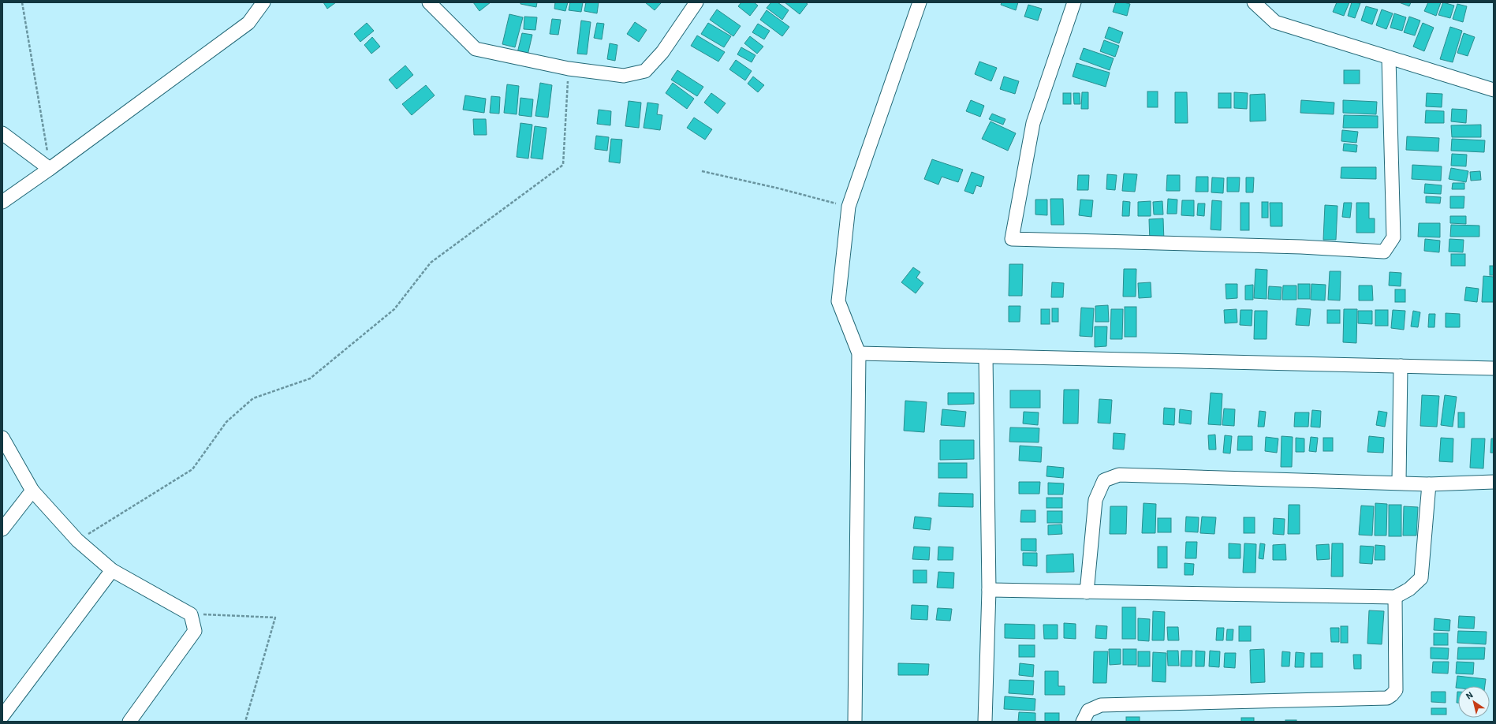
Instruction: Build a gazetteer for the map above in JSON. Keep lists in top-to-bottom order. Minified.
{"north":"top left"}
